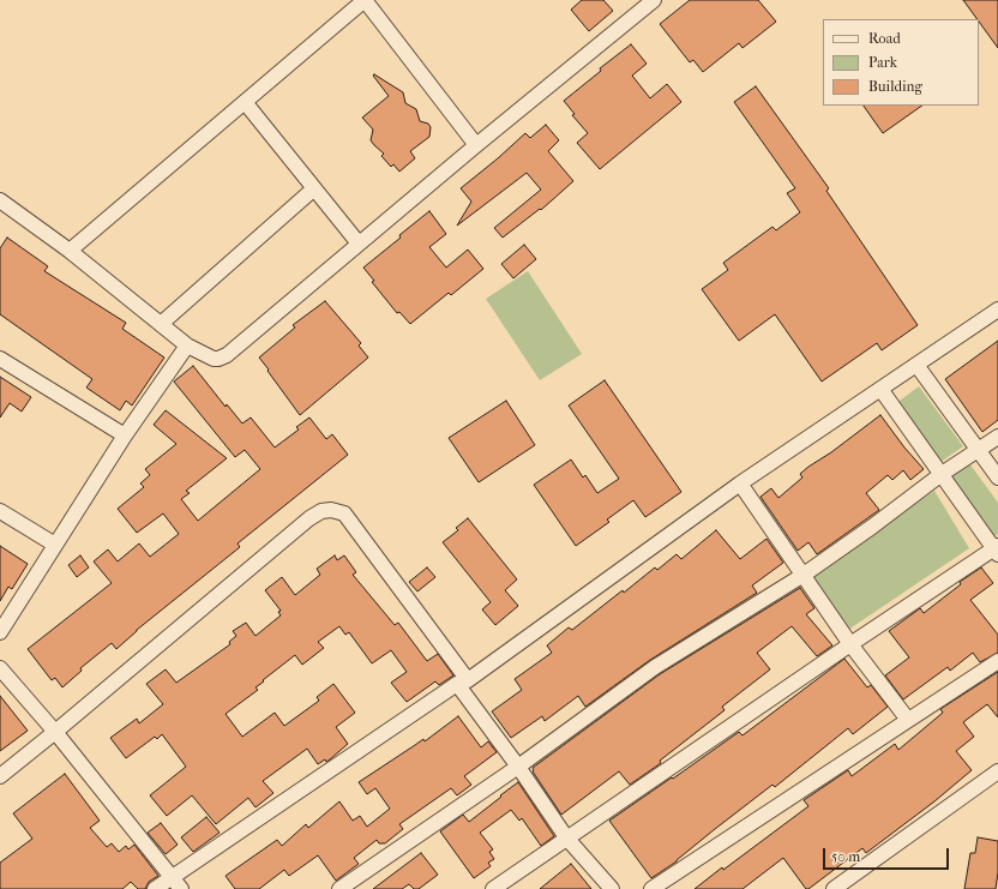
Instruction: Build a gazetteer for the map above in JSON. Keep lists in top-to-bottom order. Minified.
{"legend":["Road","Park","Building"],"scale_bar":"50 m"}
